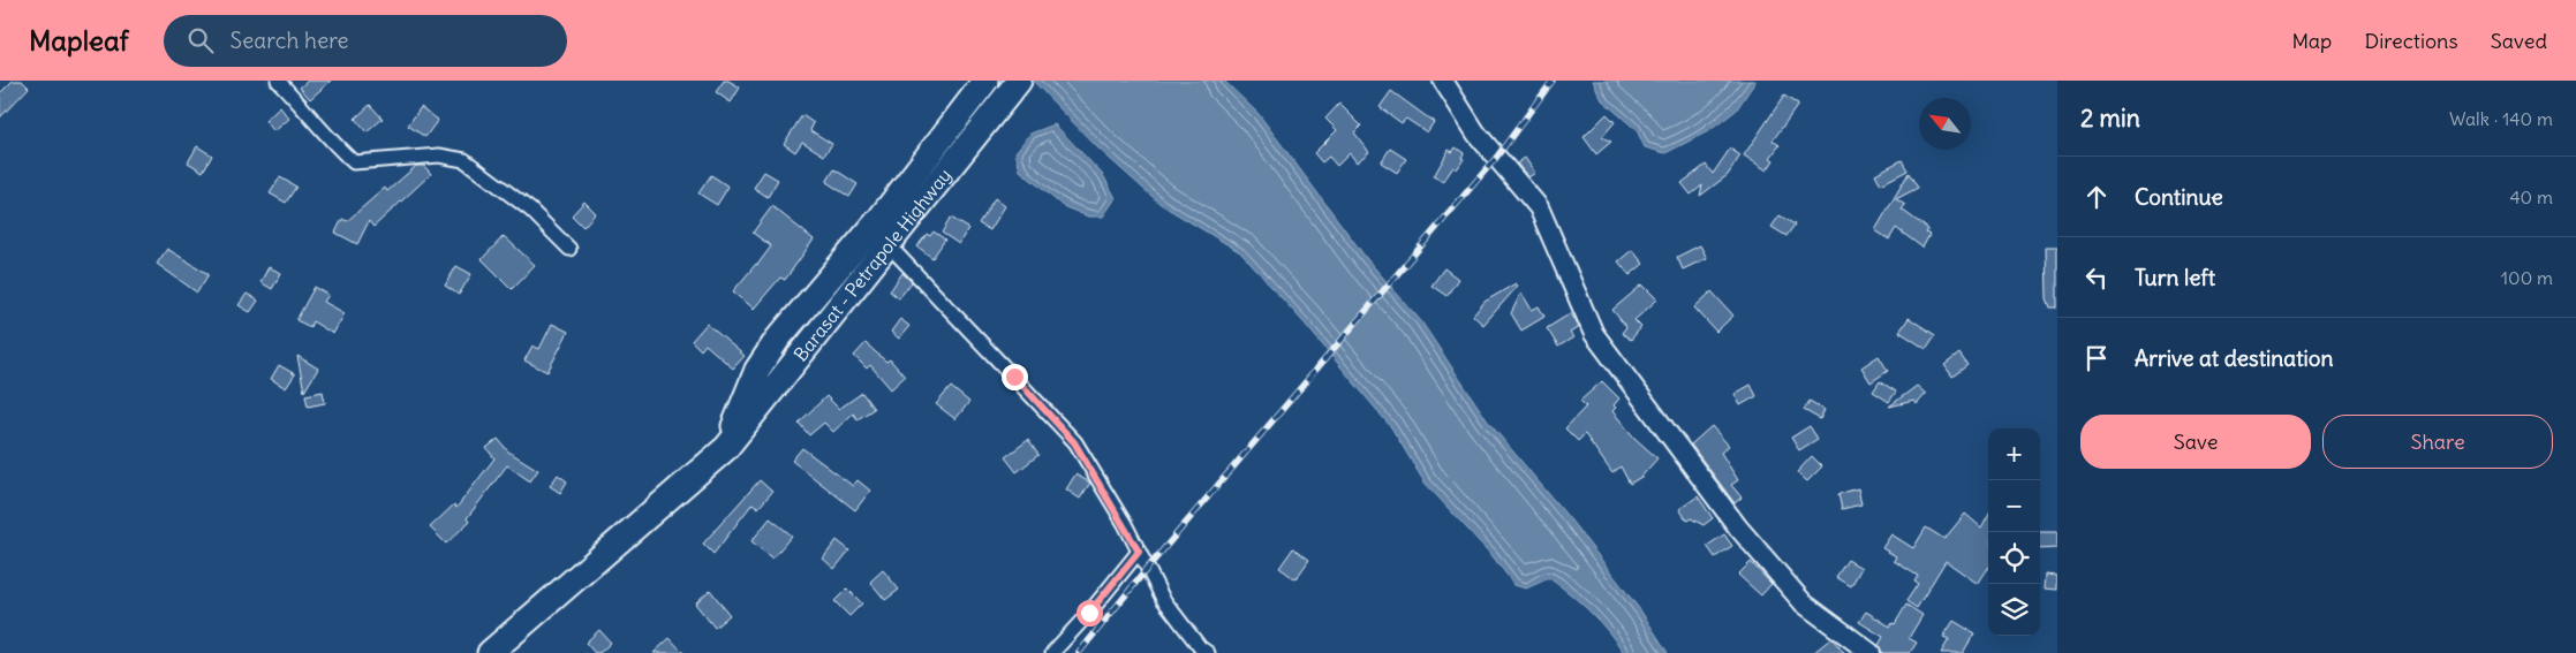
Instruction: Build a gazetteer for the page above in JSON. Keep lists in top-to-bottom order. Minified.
{"streets":{"highway":["Barasat - Petrapole Highway"]},"north":"top left","page":{"header":"Mapleaf","search":"Search here","nav":["Map","Directions","Saved"],"heading":["2 min","Walk · 140 m"],"list":[["Continue","40 m"],["Turn left","100 m"],"Arrive at destination"],"buttons":["Save","Share"],"map_buttons":["+","−"]}}
